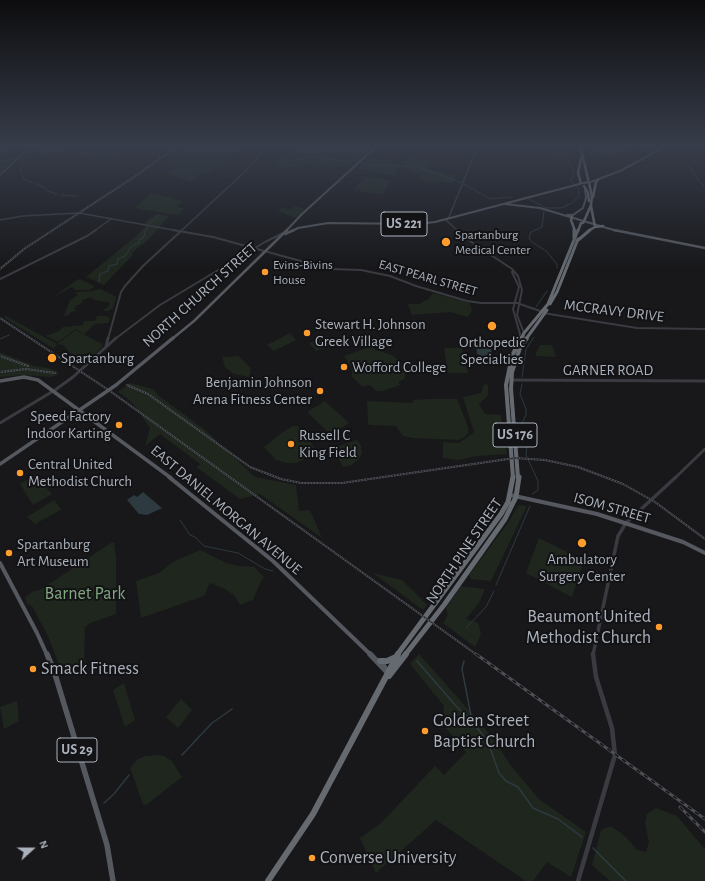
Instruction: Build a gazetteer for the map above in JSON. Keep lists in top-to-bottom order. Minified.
{"streets":{"highway":["US 176","NORTH PINE STREET"],"main road":["US 221","NORTH CHURCH STREET","ISOM STREET","EAST DANIEL MORGAN AVENUE","US 29"],"street":["EAST PEARL STREET","MCCRAVY DRIVE","GARNER ROAD"]},"crossings":[["US 221","NORTH CHURCH STREET"],["EAST PEARL STREET","NORTH CHURCH STREET"],["EAST PEARL STREET","MCCRAVY DRIVE"],["EAST PEARL STREET","NORTH PINE STREET"],["NORTH CHURCH STREET","EAST DANIEL MORGAN AVENUE"],["MCCRAVY DRIVE","NORTH PINE STREET"],["GARNER ROAD","NORTH PINE STREET"],["ISOM STREET","NORTH PINE STREET"],["EAST DANIEL MORGAN AVENUE","NORTH PINE STREET"]],"parks":["Barnet Park"],"places":["Spartanburg Medical Center","Evins-Bivins House","Orthopedic Specialties","Stewart H. Johnson Greek Village","Spartanburg","Wofford College","Benjamin Johnson Arena Fitness Center","Speed Factory Indoor Karting","Russell C King Field","Central United Methodist Church","Ambulatory Surgery Center","Spartanburg Art Museum","Beaumont United Methodist Church","Smack Fitness","Golden Street Baptist Church","Converse University"],"north":"right"}
